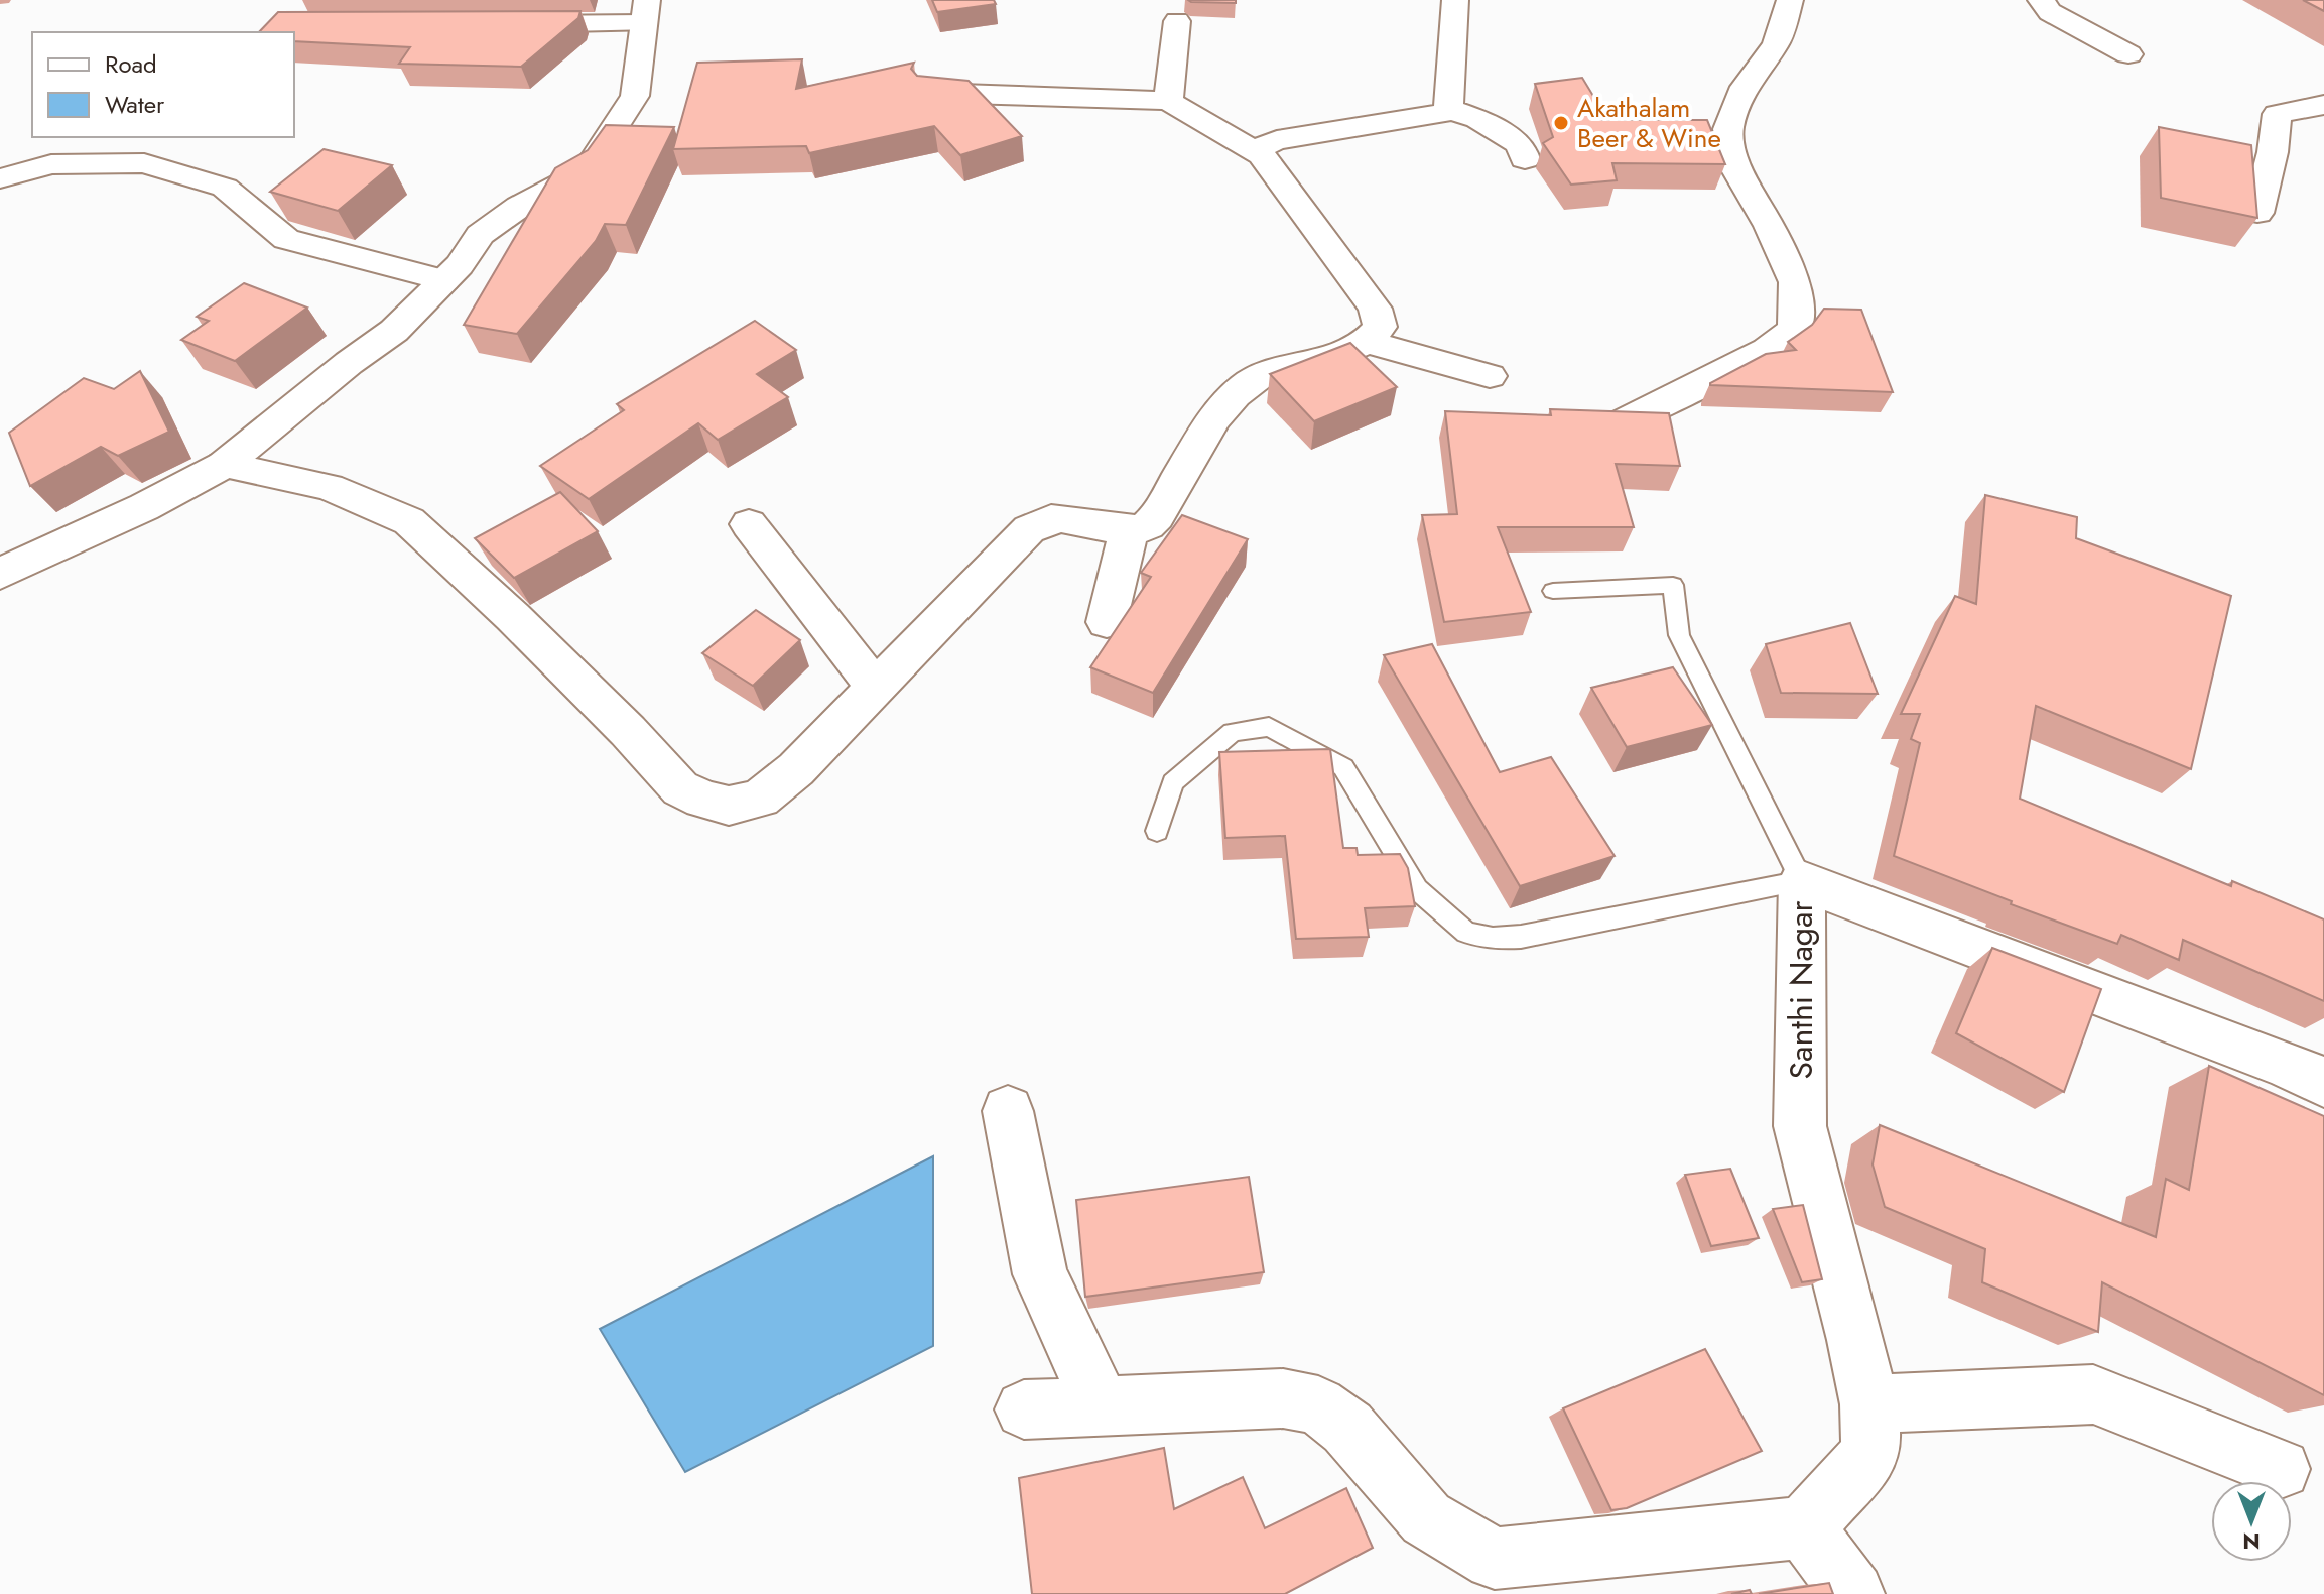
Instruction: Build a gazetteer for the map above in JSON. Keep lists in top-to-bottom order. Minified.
{"streets":{"street":["Santhi Nagar"]},"places":["Akathalam Beer & Wine"],"legend":["Road","Water"],"north":"bottom"}
